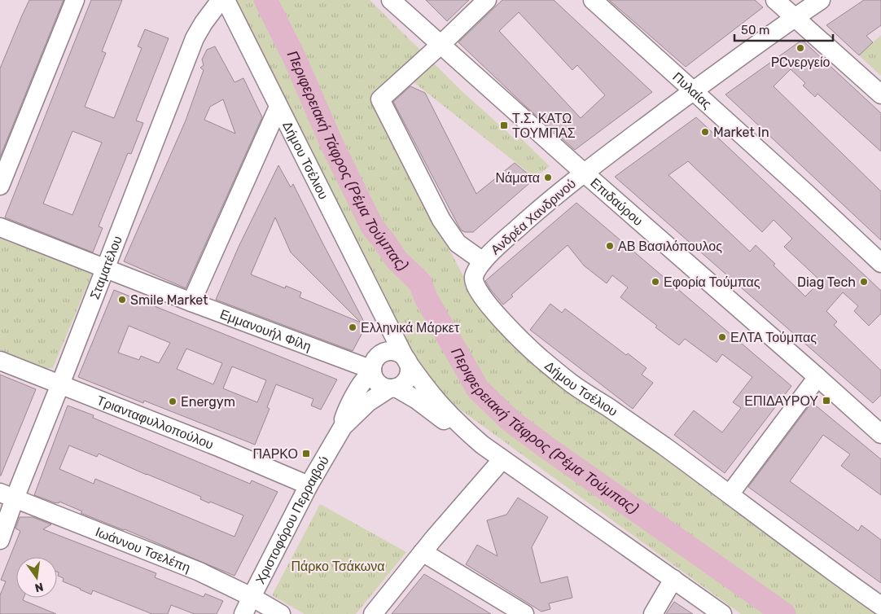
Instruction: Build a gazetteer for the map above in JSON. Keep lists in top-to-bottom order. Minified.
{"streets":{"street":["Πυλαίας","Δήμου Τσέλιου","Επιδαύρου","Ανδρέα Χανδρινού","Σταματέλου","Εμμανουήλ Φίλη","Τριανταφυλλοπούλου","Χριστοφόρου Περραιβού","Ιωάννου Τσελέπη"]},"crossings":[["Πυλαίας","Ανδρέα Χανδρινού"],["Δήμου Τσέλιου","Ανδρέα Χανδρινού"],["Δήμου Τσέλιου","Εμμανουήλ Φίλη"],["Δήμου Τσέλιου","Χριστοφόρου Περραιβού"],["Επιδαύρου","Ανδρέα Χανδρινού"],["Σταματέλου","Εμμανουήλ Φίλη"],["Σταματέλου","Τριανταφυλλοπούλου"],["Σταματέλου","Ιωάννου Τσελέπη"],["Εμμανουήλ Φίλη","Χριστοφόρου Περραιβού"],["Τριανταφυλλοπούλου","Χριστοφόρου Περραιβού"],["Χριστοφόρου Περραιβού","Ιωάννου Τσελέπη"]],"water":["Περιφερειακή Τάφρος (Ρέμα Τούμπας)"],"parks":["Πάρκο Τσάκωνα"],"places":{"other":["PCνεργείο","Market In","Νάματα","ΑΒ Βασιλόπουλος","Εφορία Τούμπας","Diag Tech","Smile Market","Ελληνικά Μάρκετ","ΕΛΤΑ Τούμπας","Energym"],"transit":["Τ.Σ. ΚΑΤΩ ΤΟΥΜΠΑΣ","ΕΠΙΔΑΥΡΟΥ","ΠΑΡΚΟ"]},"scale_bar":"50 m","north":"bottom"}
